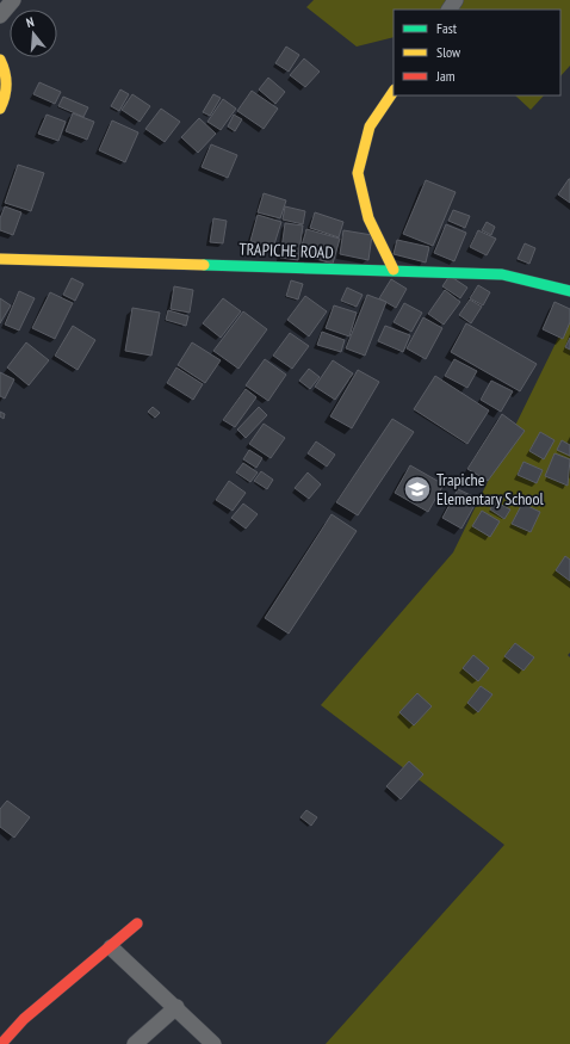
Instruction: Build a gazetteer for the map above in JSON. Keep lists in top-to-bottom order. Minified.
{"streets":{"street":["TRAPICHE ROAD"]},"places":{"school or university":["Trapiche Elementary School"]},"legend":["Fast","Slow","Jam"],"north":"top"}
